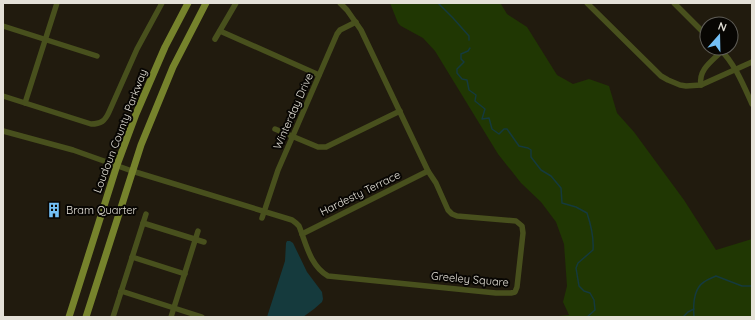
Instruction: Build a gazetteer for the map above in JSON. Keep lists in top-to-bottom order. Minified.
{"streets":{"main road":["Loudoun County Parkway"],"street":["Winterday Drive","Hardesty Terrace","Greeley Square"]},"crossings":[["Winterday Drive","Greeley Square"],["Loudoun County Parkway","Greeley Square"],["Hardesty Terrace","Greeley Square"]],"places":{"building":["Bram Quarter"]},"north":"top"}
